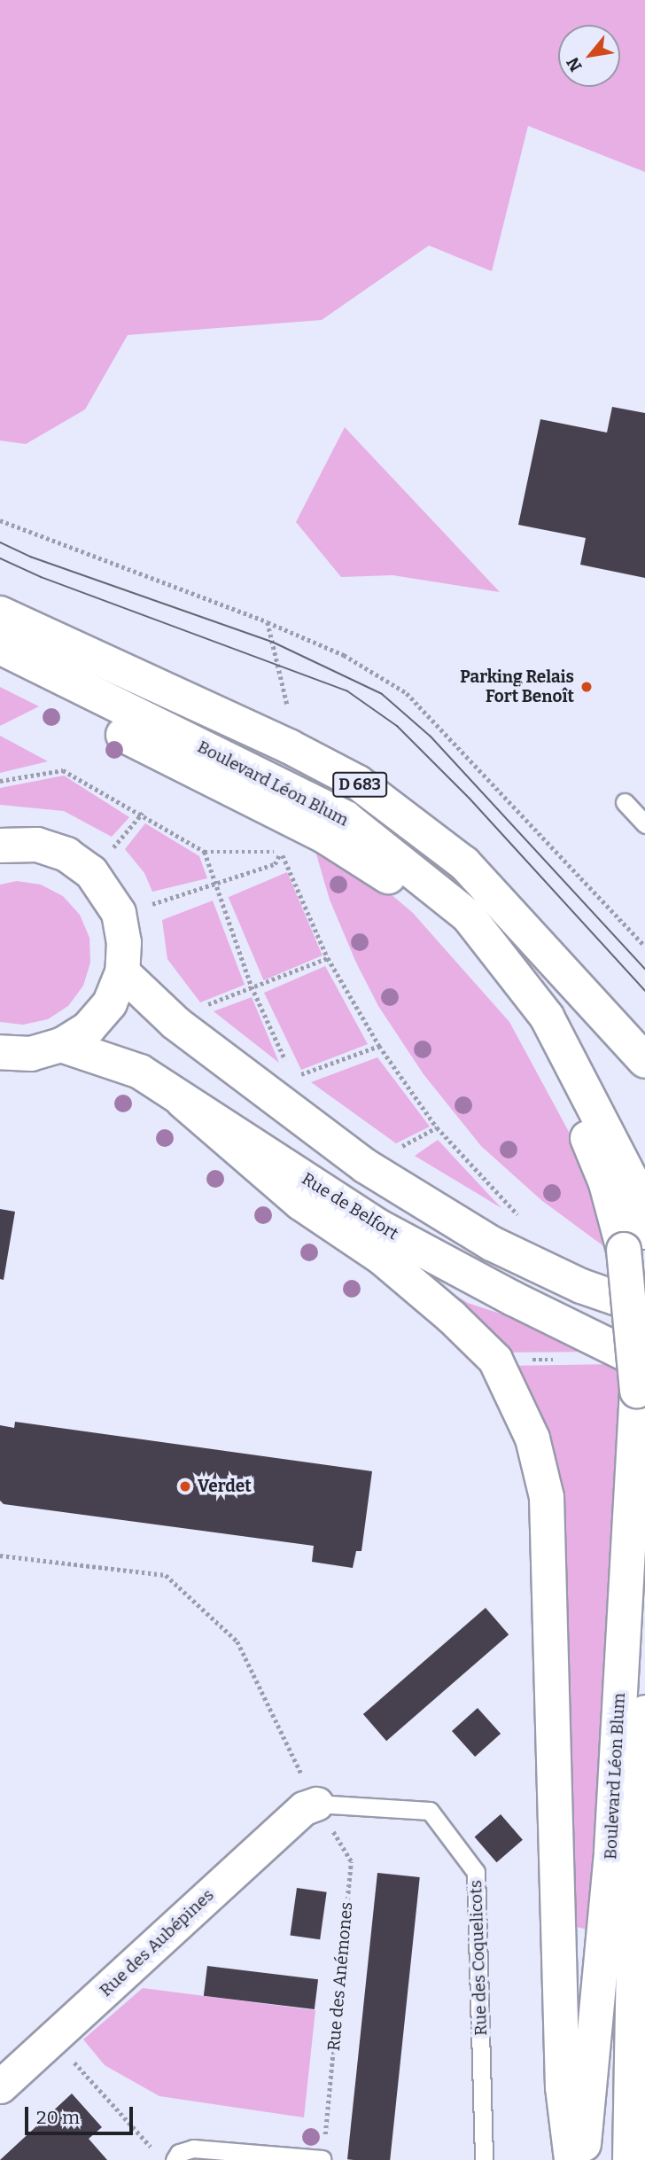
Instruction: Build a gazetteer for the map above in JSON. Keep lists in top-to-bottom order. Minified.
{"streets":{"main road":["Boulevard Léon Blum","D 683","Rue de Belfort"],"street":["Rue des Aubépines"],"lane":["Rue des Coquelicots"],"path":["Rue des Anémones"]},"crossings":[["Boulevard Léon Blum","Rue de Belfort"],["Rue des Aubépines","Rue des Coquelicots"],["Rue des Aubépines","Rue des Anémones"],["Rue des Coquelicots","Rue des Anémones"]],"places":["Parking Relais Fort Benoît","Verdet"],"scale_bar":"20 m","north":"bottom left"}
